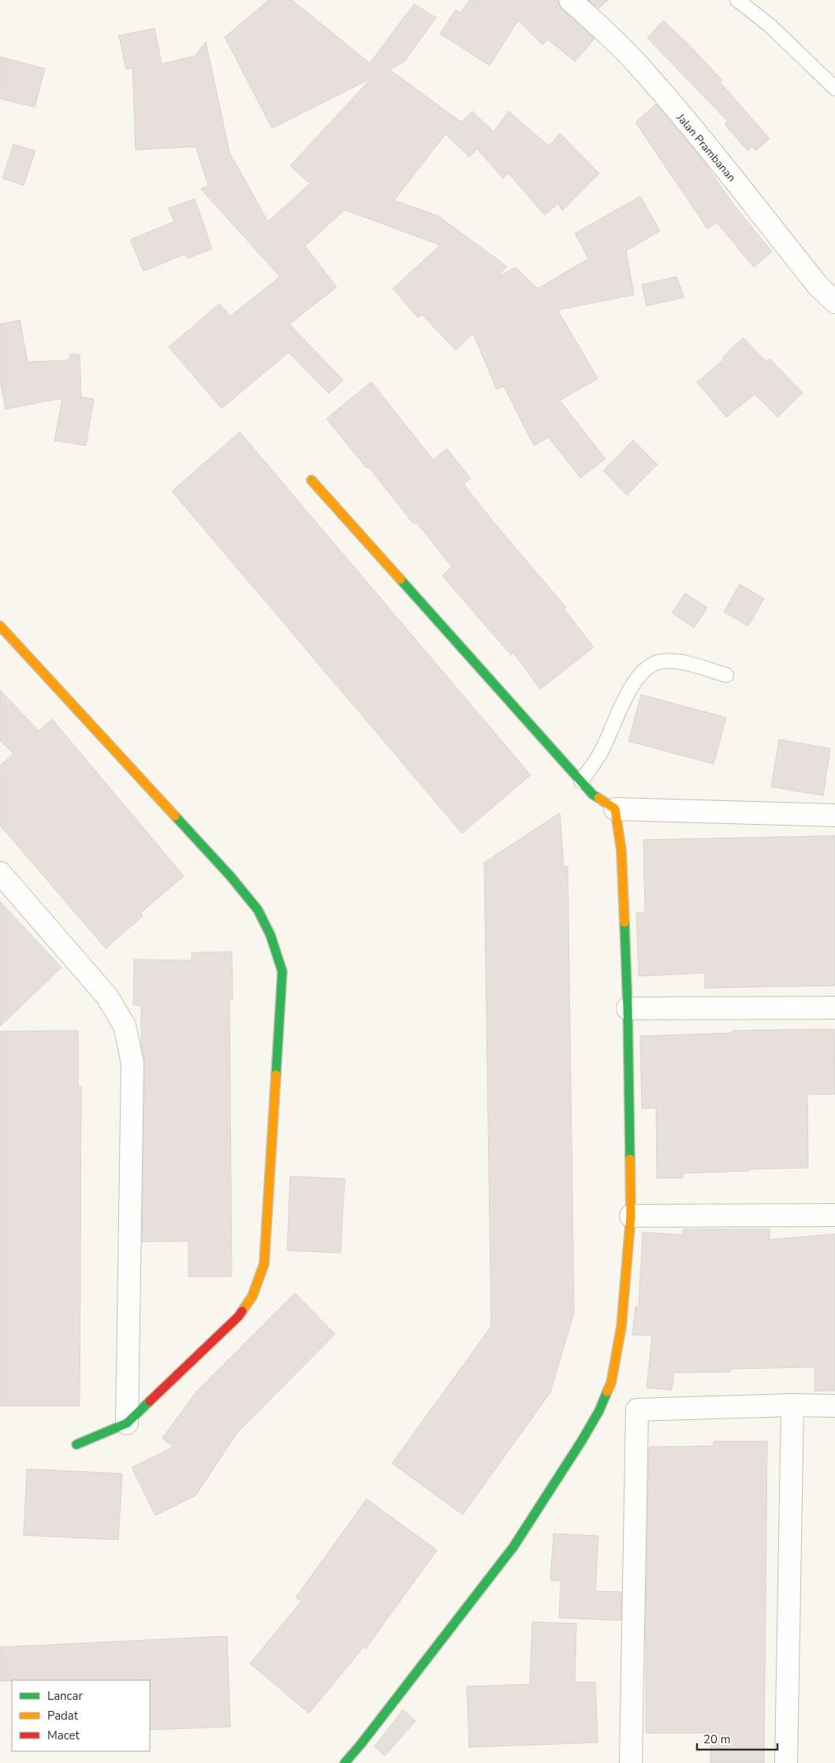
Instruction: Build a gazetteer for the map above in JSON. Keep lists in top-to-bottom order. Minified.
{"streets":{"street":["Jalan Prambanan"]},"legend":["Lancar","Padat","Macet"],"scale_bar":"20 m"}
